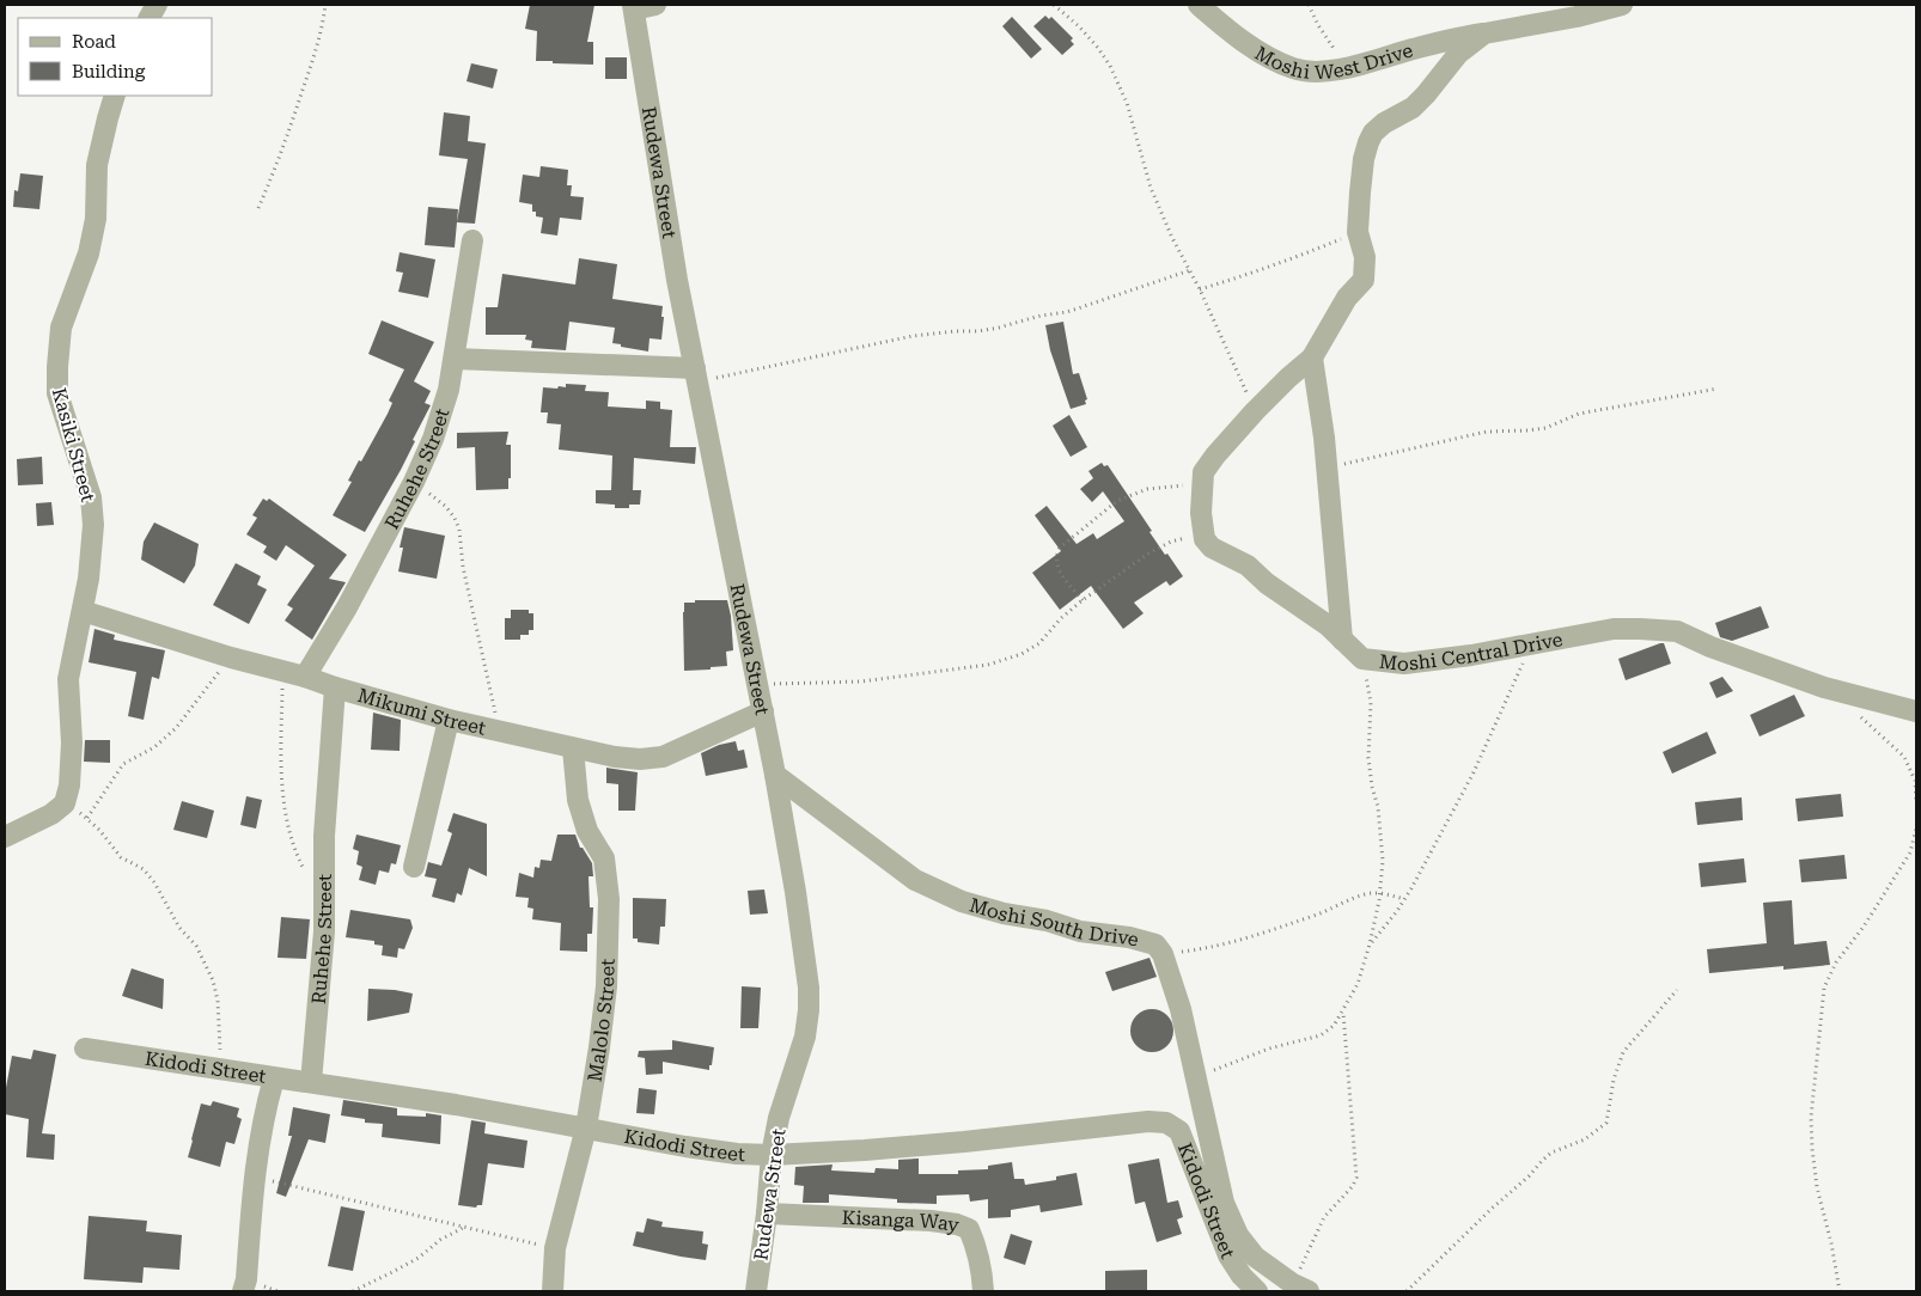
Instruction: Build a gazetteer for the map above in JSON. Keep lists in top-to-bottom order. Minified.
{"streets":{"street":["Moshi West Drive","Rudewa Street","Kasiki Street","Ruhehe Street","Moshi Central Drive","Mikumi Street","Moshi South Drive","Malolo Street","Kidodi Street","Kisanga Way"]},"crossings":[["Rudewa Street","Mikumi Street"],["Rudewa Street","Moshi South Drive"],["Rudewa Street","Kidodi Street"],["Rudewa Street","Kisanga Way"],["Kasiki Street","Mikumi Street"],["Ruhehe Street","Mikumi Street"],["Ruhehe Street","Kidodi Street"],["Mikumi Street","Malolo Street"],["Malolo Street","Kidodi Street"]],"legend":["Road","Building"]}
